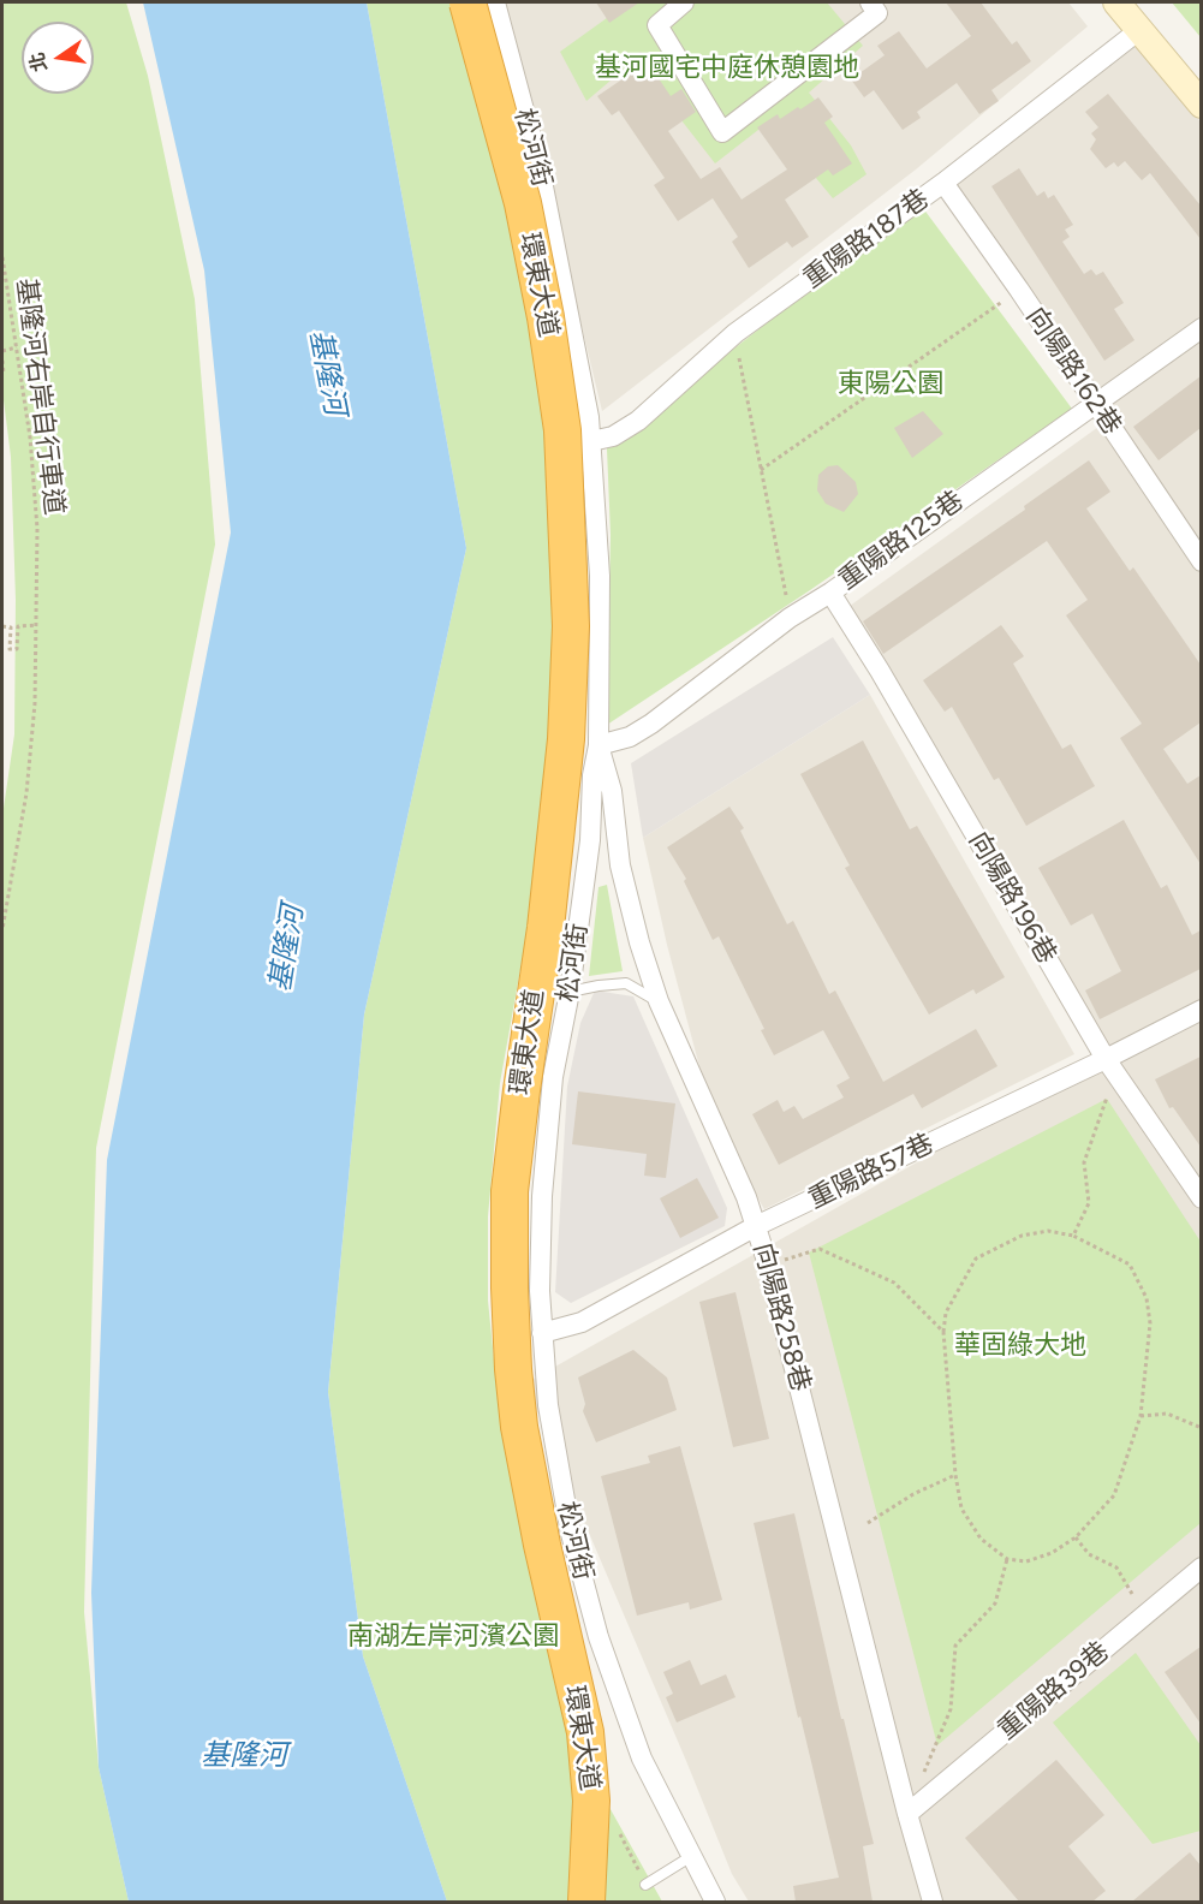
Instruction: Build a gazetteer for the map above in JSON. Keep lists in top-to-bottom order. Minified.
{"streets":{"highway":["環東大道"],"street":["松河街","重陽路187巷","向陽路162巷","重陽路125巷","向陽路196巷","重陽路57巷","向陽路258巷","重陽路39巷"],"path":["基隆河右岸自行車道"]},"crossings":[["松河街","重陽路187巷"],["松河街","重陽路125巷"],["松河街","重陽路57巷"],["松河街","向陽路258巷"],["重陽路187巷","向陽路162巷"],["向陽路162巷","重陽路125巷"],["重陽路125巷","向陽路196巷"],["重陽路125巷","向陽路258巷"],["向陽路196巷","重陽路57巷"],["重陽路57巷","向陽路258巷"],["向陽路258巷","重陽路39巷"]],"water":["基隆河"],"parks":["基河國宅中庭休憩園地","東陽公園","華固綠大地","南湖左岸河濱公園"],"north":"left"}
